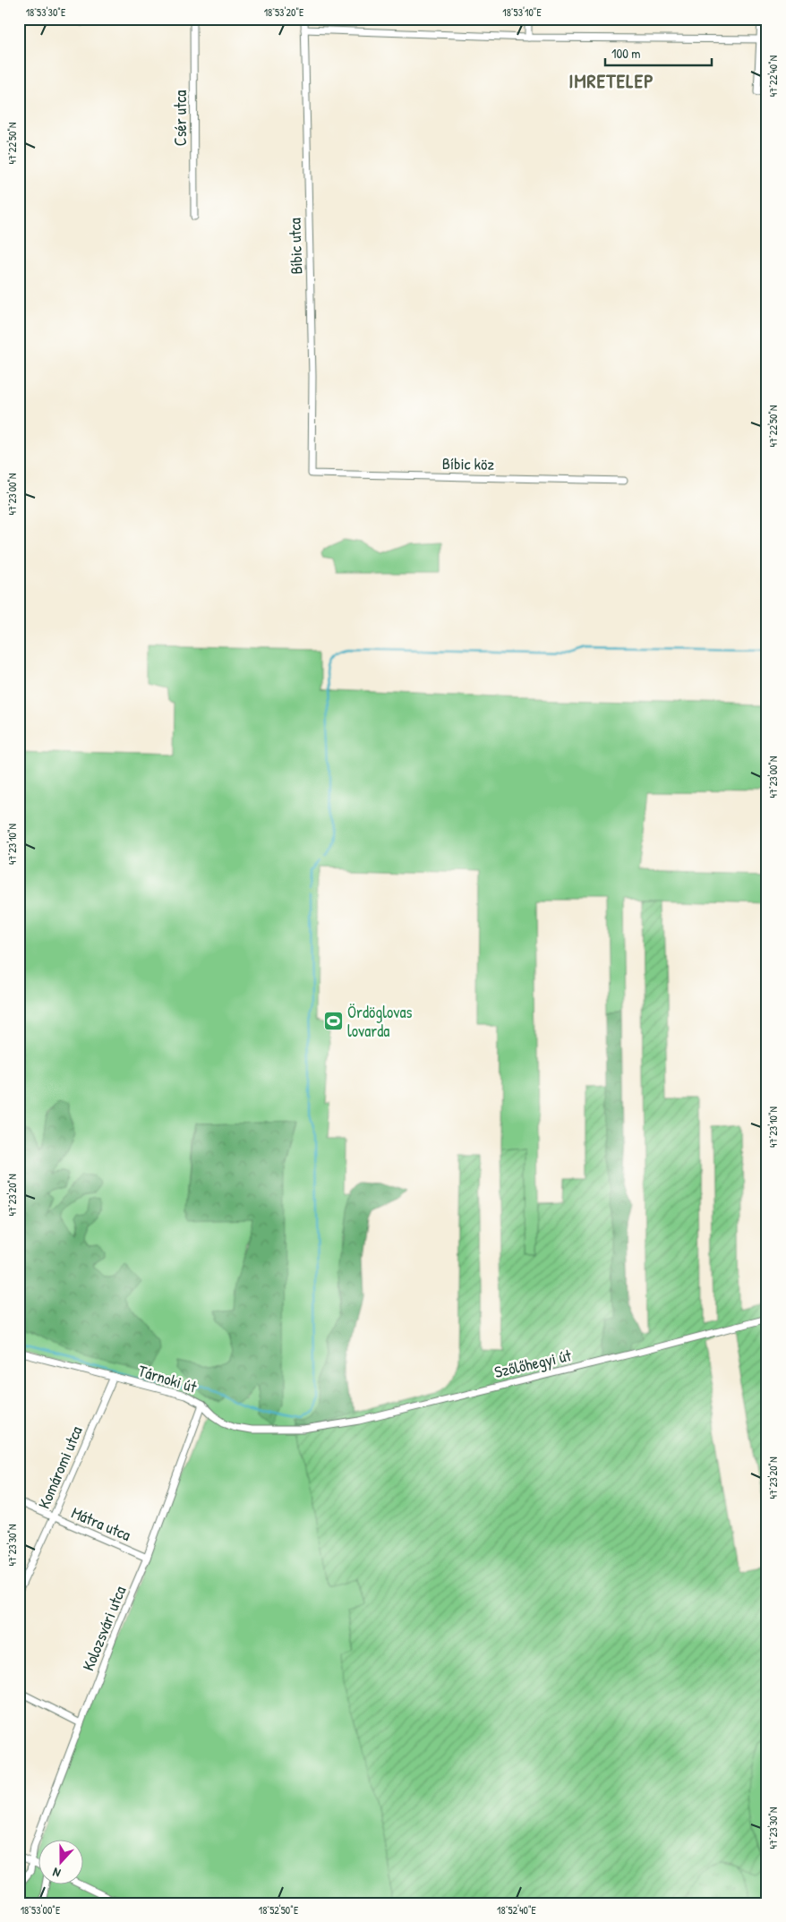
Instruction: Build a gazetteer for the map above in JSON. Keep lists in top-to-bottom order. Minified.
{"streets":{"street":["Csér utca","Bíbic utca","Bíbic köz","Szőlőhegyi út","Tárnoki út","Komáromi utca","Mátra utca","Kolozsvári utca"]},"crossings":[["Bíbic utca","Bíbic köz"],["Szőlőhegyi út","Tárnoki út"],["Tárnoki út","Komáromi utca"],["Tárnoki út","Kolozsvári utca"],["Komáromi utca","Mátra utca"],["Mátra utca","Kolozsvári utca"]],"districts":["IMRETELEP"],"places":{"sports":["Ördöglovas lovarda"]},"scale_bar":"100 m","north":"bottom","coordinates":["18°53'30\"E","18°53'20\"E","18°53'10\"E","47°22'40\"N","47°22'50\"N","47°23'00\"N","47°23'10\"N","47°23'20\"N","47°23'30\"N","18°53'00\"E","18°52'50\"E","18°52'40\"E"]}
